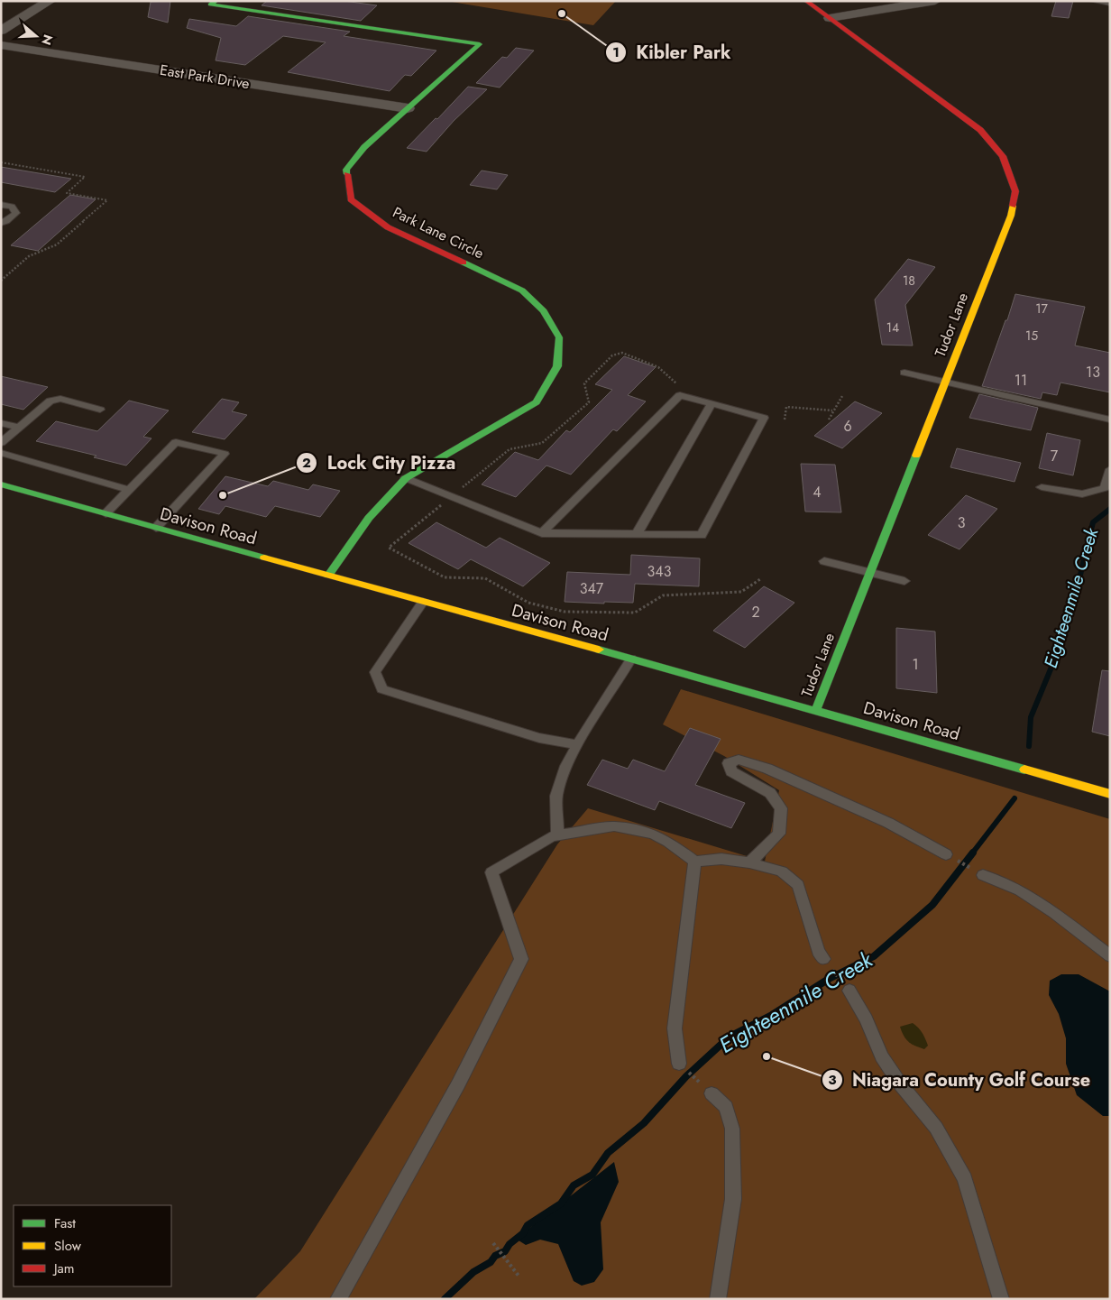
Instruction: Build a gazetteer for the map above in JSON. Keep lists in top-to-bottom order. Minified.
{"streets":{"street":["East Park Drive","Park Lane Circle","Tudor Lane","Davison Road"]},"crossings":[["East Park Drive","Park Lane Circle"],["Park Lane Circle","Davison Road"],["Tudor Lane","Davison Road"]],"water":["Eighteenmile Creek"],"places":["Kibler Park","Lock City Pizza","Niagara County Golf Course"],"house_numbers":["18","17","14","15","13","11","6","7","4","3","343","347","2","1"],"legend":["Fast","Slow","Jam"],"north":"right"}
